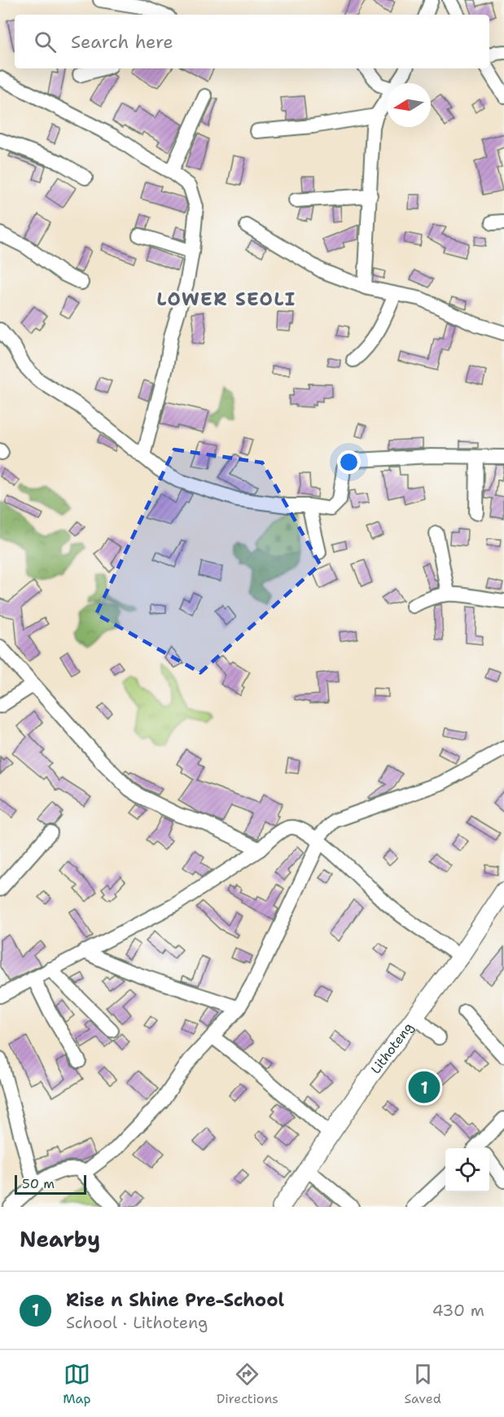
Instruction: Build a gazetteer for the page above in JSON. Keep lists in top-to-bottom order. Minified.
{"streets":{"main road":["Lithoteng"]},"districts":["LOWER SEOLI"],"scale_bar":"50 m","north":"left","page":{"search":"Search here","pins":"1","scale":"50 m","heading":"Nearby","list":[{"mark":"1","name":"Rise n Shine Pre-School","note":"School · Lithoteng","value":"430 m"}],"nav":["Map","Directions","Saved"]}}
